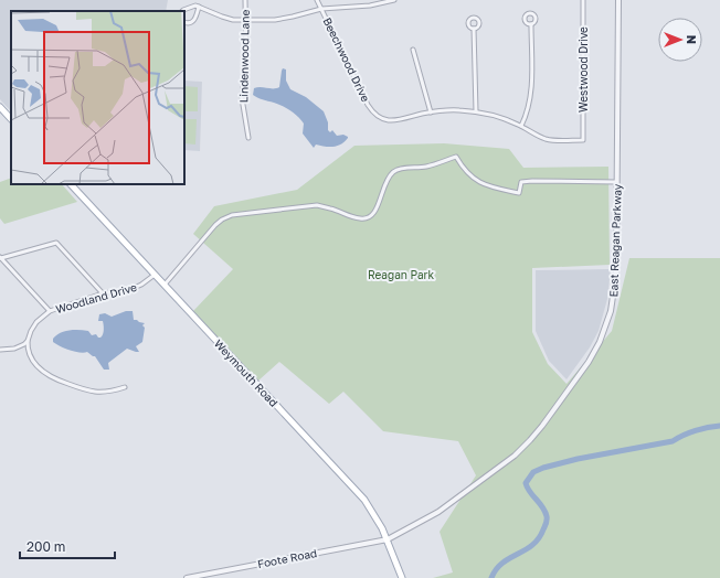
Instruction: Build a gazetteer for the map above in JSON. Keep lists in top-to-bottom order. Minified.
{"streets":{"main road":["Weymouth Road"],"street":["Lindenwood Lane","Beechwood Drive","Westwood Drive","East Reagan Parkway","Woodland Drive","Foote Road"]},"crossings":[["Beechwood Drive","Westwood Drive"],["East Reagan Parkway","Weymouth Road"],["East Reagan Parkway","Foote Road"],["Woodland Drive","Weymouth Road"],["Weymouth Road","Foote Road"]],"parks":["Reagan Park"],"scale_bar":"200 m","north":"right"}
